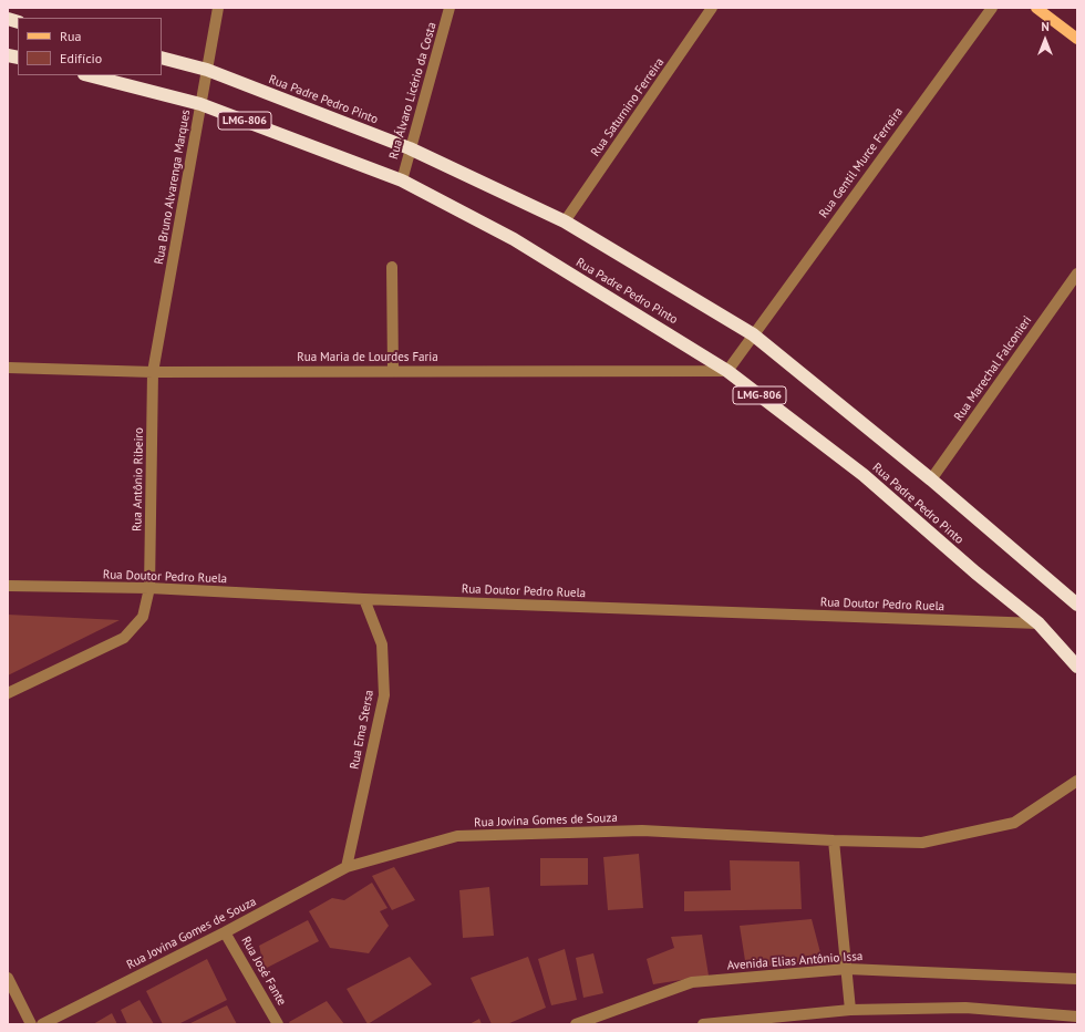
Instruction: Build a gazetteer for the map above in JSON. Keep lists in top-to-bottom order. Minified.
{"streets":{"highway":["Rua Padre Pedro Pinto","LMG-806"],"street":["Rua Álvaro Licério da Costa","Rua Saturnino Ferreira","Rua Gentil Murce Ferreira","Rua Bruno Alvarenga Marques","Rua Maria de Lourdes Faria","Rua Marechal Falconieri","Rua Antônio Ribeiro","Rua Doutor Pedro Ruela","Rua Ema Stersa","Rua Jovina Gomes de Souza","Avenida Elias Antônio Issa","Rua José Fante"]},"crossings":[["Rua Álvaro Licério da Costa","Rua Padre Pedro Pinto"],["Rua Padre Pedro Pinto","Rua Saturnino Ferreira"],["Rua Padre Pedro Pinto","Rua Gentil Murce Ferreira"],["Rua Padre Pedro Pinto","Rua Bruno Alvarenga Marques"],["Rua Padre Pedro Pinto","Rua Maria de Lourdes Faria"],["Rua Padre Pedro Pinto","Rua Marechal Falconieri"],["Rua Padre Pedro Pinto","Rua Doutor Pedro Ruela"],["Rua Gentil Murce Ferreira","Rua Maria de Lourdes Faria"],["Rua Bruno Alvarenga Marques","Rua Maria de Lourdes Faria"],["Rua Bruno Alvarenga Marques","Rua Antônio Ribeiro"],["Rua Maria de Lourdes Faria","Rua Antônio Ribeiro"],["Rua Antônio Ribeiro","Rua Doutor Pedro Ruela"],["Rua Doutor Pedro Ruela","Rua Ema Stersa"],["Rua Ema Stersa","Rua Jovina Gomes de Souza"],["Rua Jovina Gomes de Souza","Rua José Fante"]],"legend":["Rua","Edifício"],"north":"top"}
